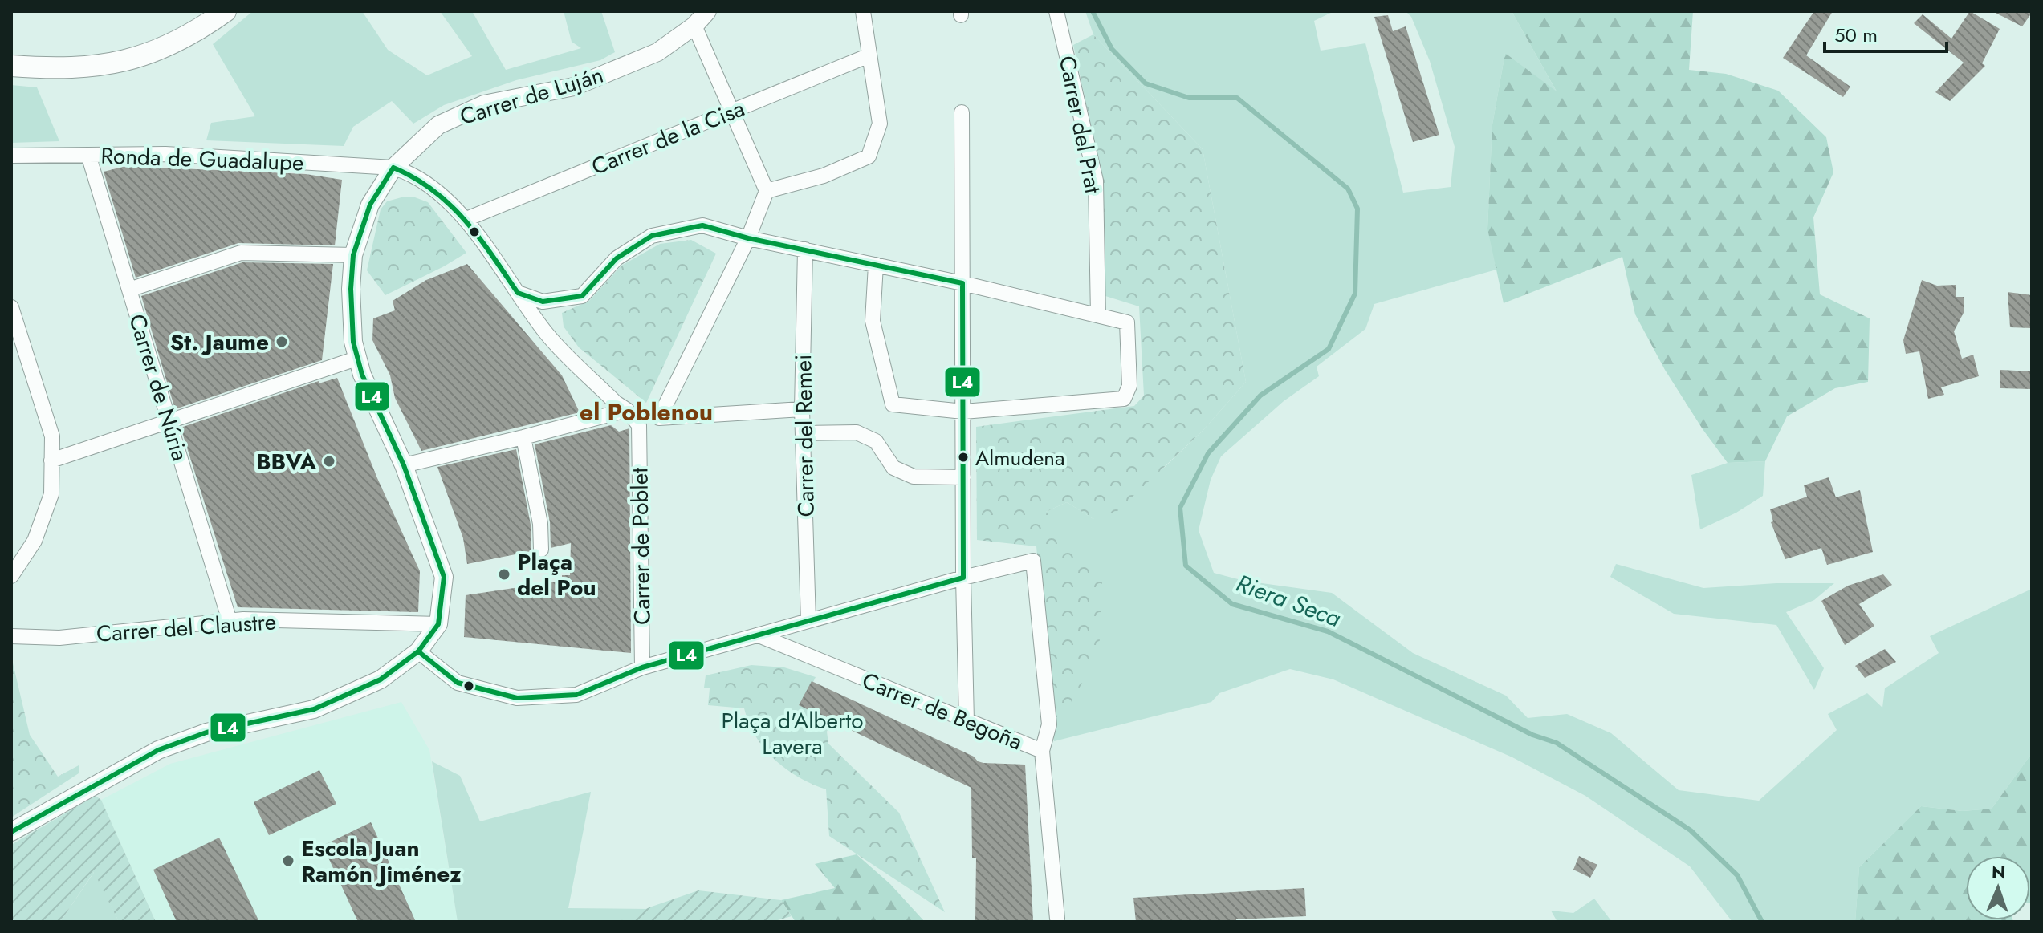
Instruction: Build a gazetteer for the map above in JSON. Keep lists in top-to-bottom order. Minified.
{"streets":{"street":["Carrer de Luján","Carrer del Prat","Carrer de la Cisa","Ronda de Guadalupe","Carrer de Núria","Carrer del Remei","Carrer de Poblet","Carrer del Claustre","Carrer de Begoña"]},"crossings":[["Carrer de Luján","Ronda de Guadalupe"],["Carrer de Luján","Carrer del Claustre"],["Ronda de Guadalupe","Carrer de Núria"],["Carrer de Núria","Carrer del Claustre"]],"districts":["el Poblenou"],"water":["Riera Seca"],"parks":["Plaça d'Alberto Lavera"],"places":["St. Jaume","Almudena","BBVA","Plaça del Pou","Escola Juan Ramón Jiménez"],"lines":["transit line L4"],"scale_bar":"50 m","north":"top"}
